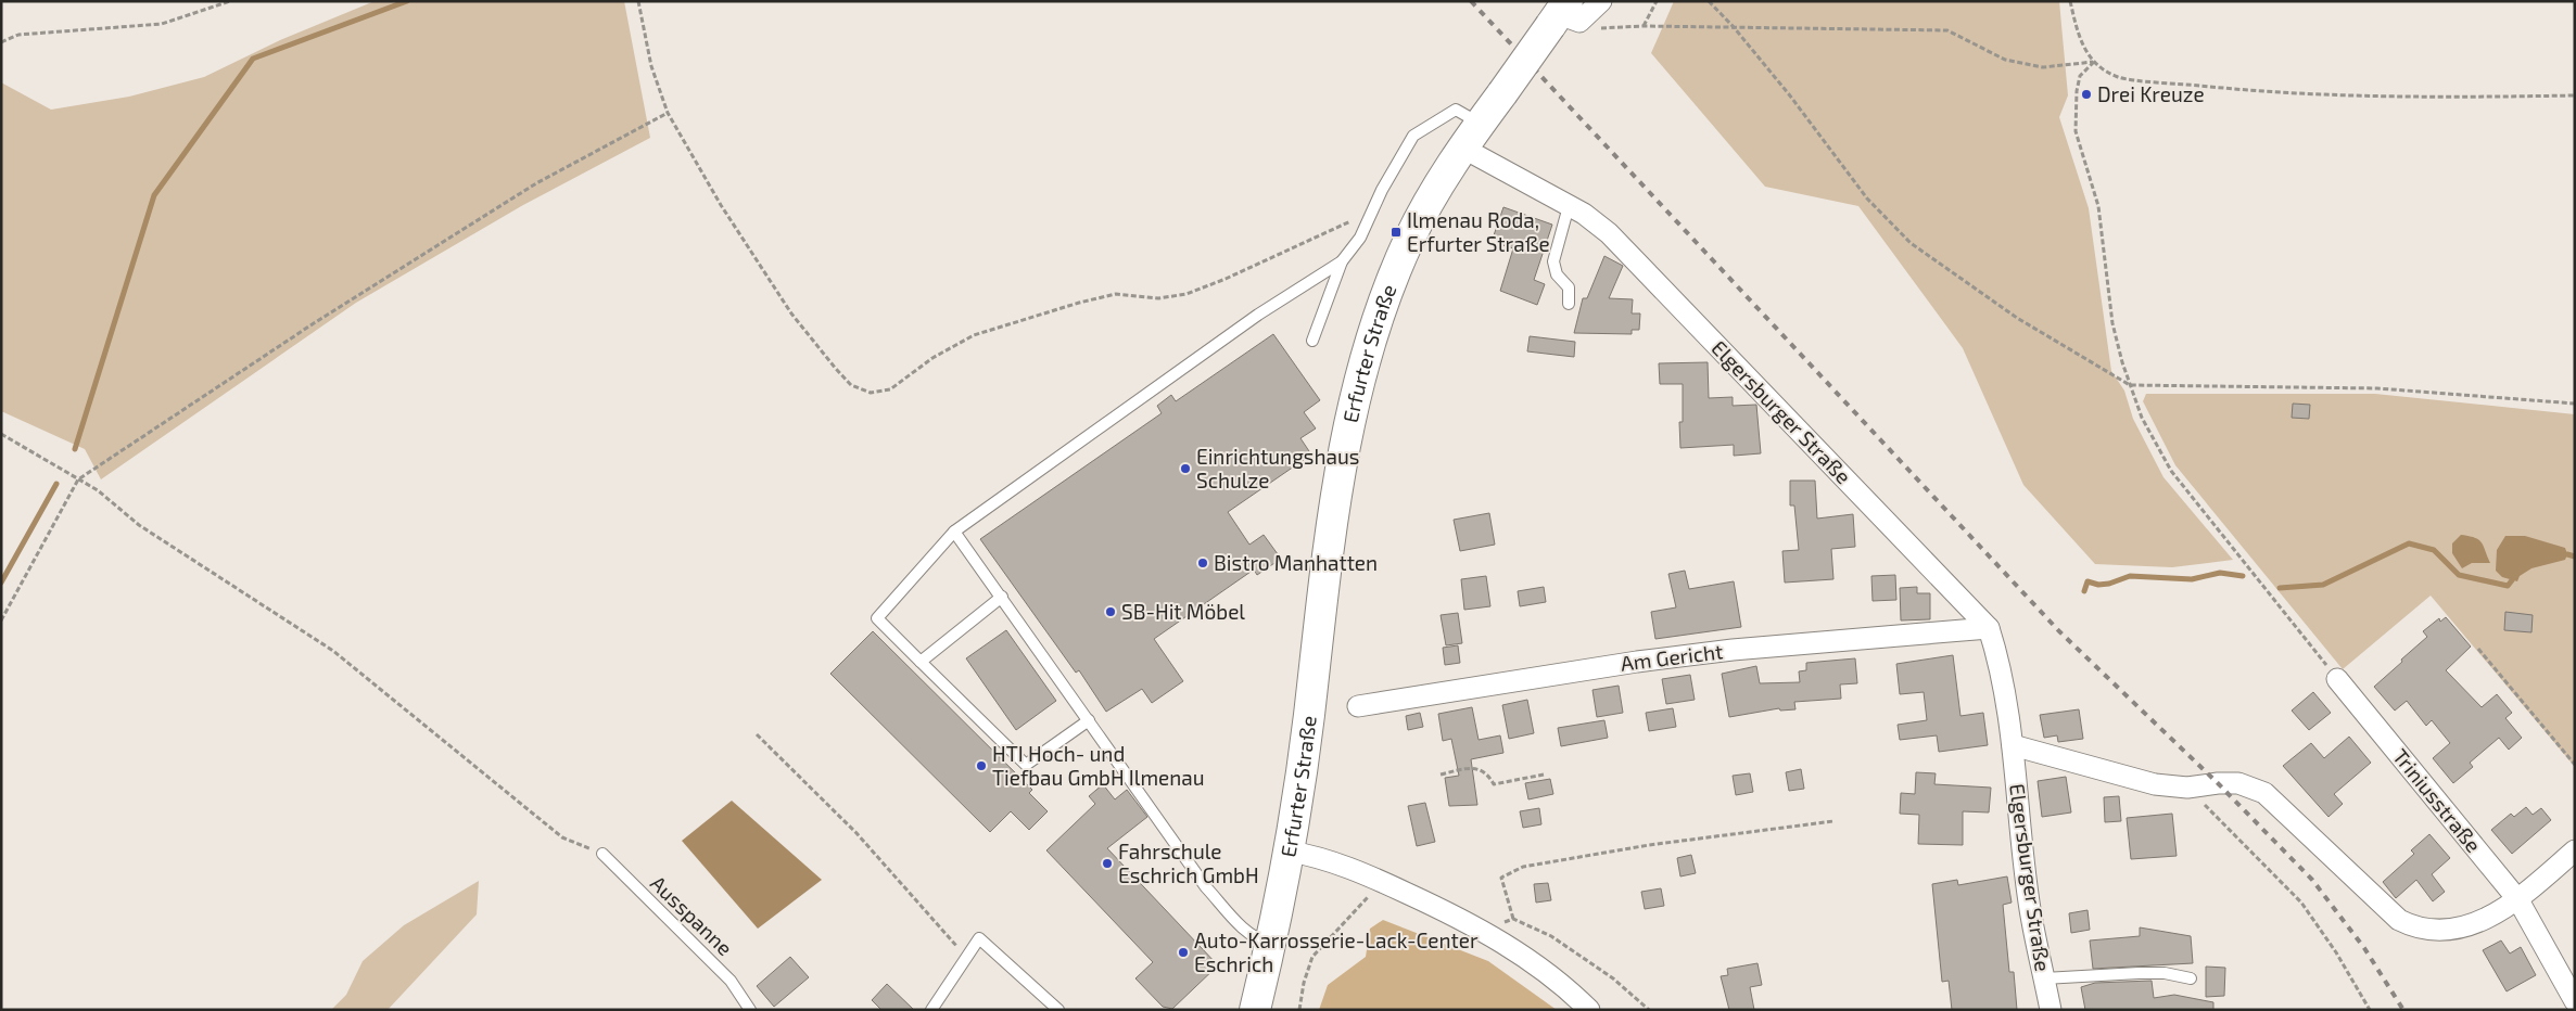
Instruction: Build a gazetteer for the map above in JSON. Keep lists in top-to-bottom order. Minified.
{"streets":{"main road":["Erfurter Straße"],"street":["Elgersburger Straße","Am Gericht","Triniusstraße"],"lane":["Ausspanne"]},"crossings":[["Erfurter Straße","Elgersburger Straße"],["Elgersburger Straße","Am Gericht"]],"places":{"other":["Drei Kreuze","Einrichtungshaus Schulze","Bistro Manhatten","SB-Hit Möbel","HTI Hoch- und Tiefbau GmbH Ilmenau","Fahrschule Eschrich GmbH","Auto-Karrosserie-Lack-Center Eschrich"],"transit":["Ilmenau Roda, Erfurter Straße"]}}
